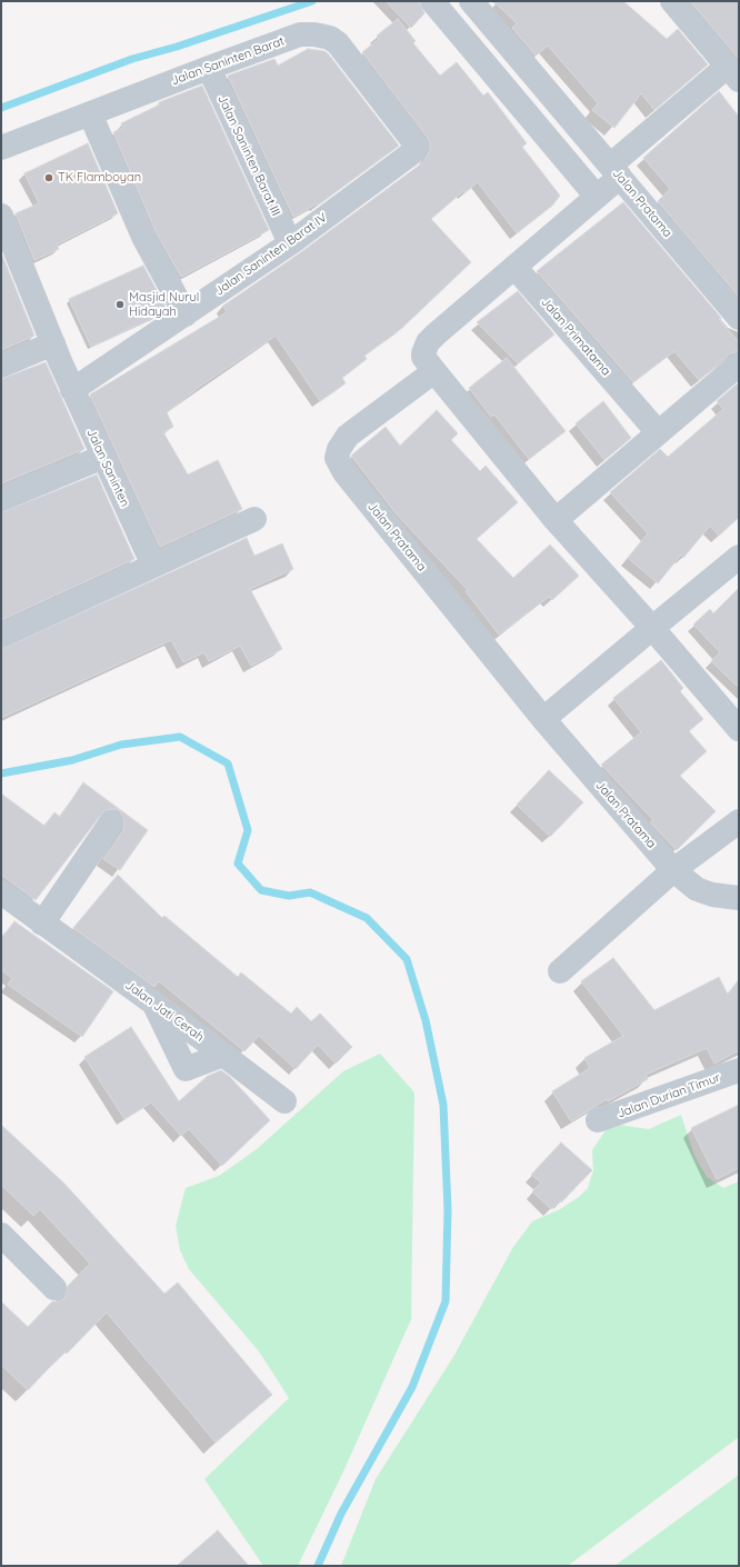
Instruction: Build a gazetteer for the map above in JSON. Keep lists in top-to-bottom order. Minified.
{"streets":{"street":["Jalan Saninten Barat","Jalan Saninten Barat III","Jalan Pratama","Jalan Saninten Barat IV","Jalan Primatama","Jalan Saninten","Jalan Jati Cerah","Jalan Durian Timur"]},"crossings":[["Jalan Saninten Barat","Jalan Saninten Barat III"],["Jalan Saninten Barat","Jalan Saninten Barat IV"],["Jalan Saninten Barat III","Jalan Saninten Barat IV"],["Jalan Saninten Barat IV","Jalan Saninten"]],"places":["TK Flamboyan","Masjid Nurul Hidayah"]}
